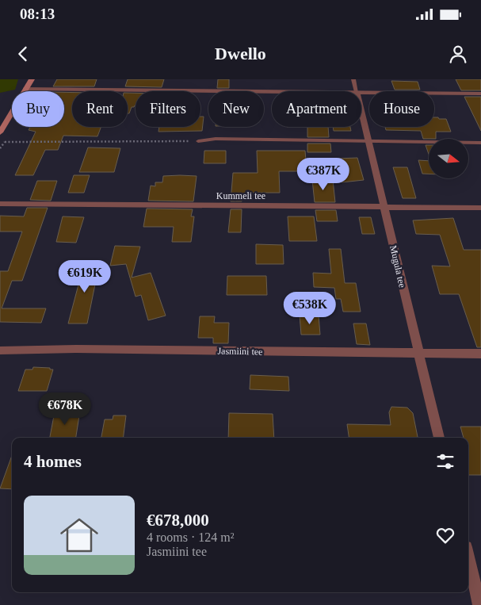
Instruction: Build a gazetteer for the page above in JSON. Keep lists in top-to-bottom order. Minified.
{"streets":{"street":["Kummeli tee","Mugula tee","Jasmiini tee"]},"crossings":[["Kummeli tee","Mugula tee"],["Mugula tee","Jasmiini tee"]],"north":"right","page":{"status":"08:13","header":"Dwello","chip":["Buy","Rent","Filters","New","Apartment","House"],"price":["€387K","€619K","€538K","€678K"],"heading":"4 homes","list":[{"name":"€678,000","note":"4 rooms · 124 m² · Jasmiini tee"}]}}
